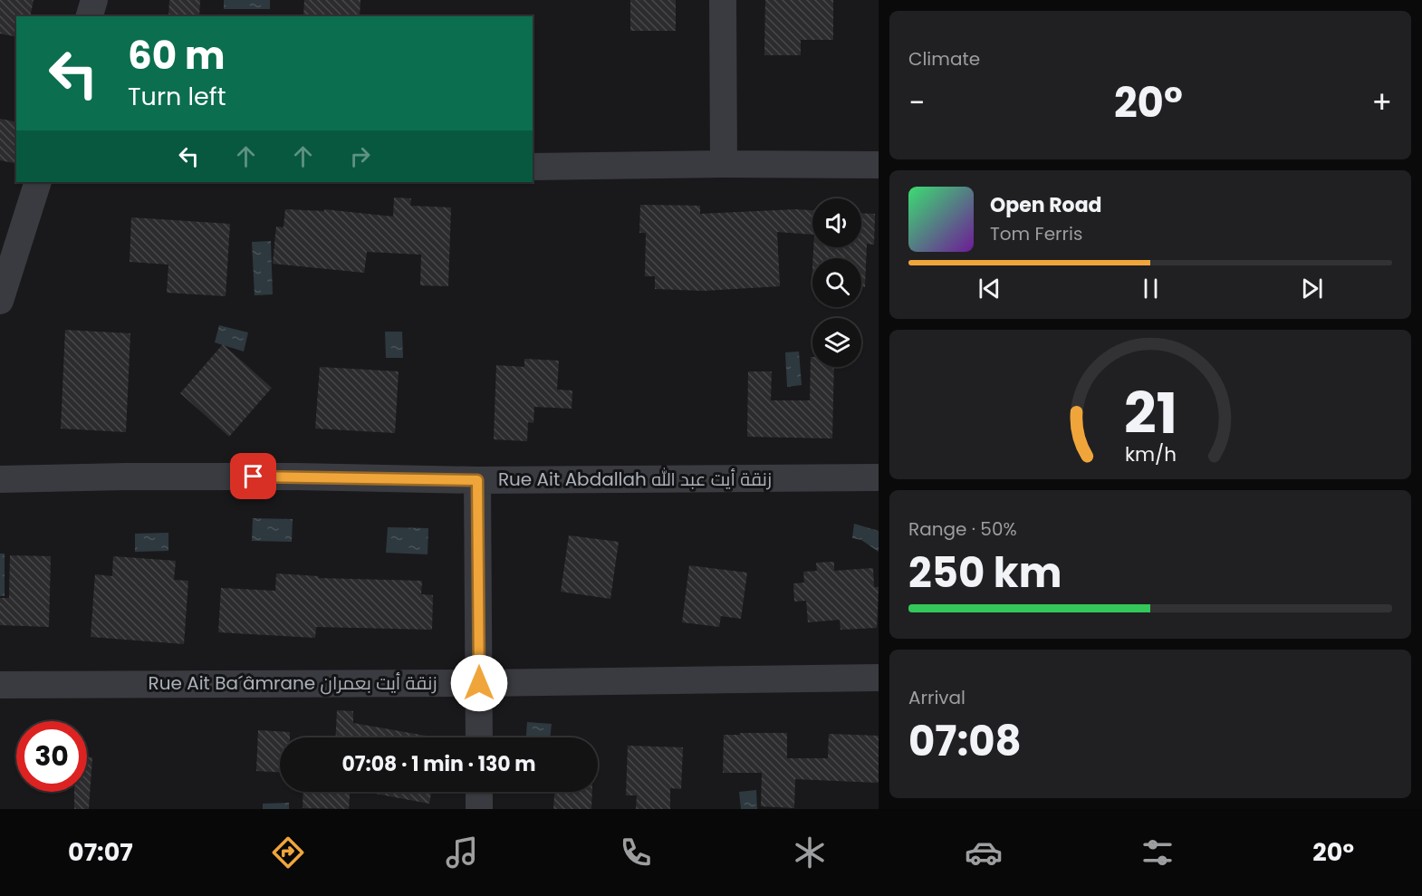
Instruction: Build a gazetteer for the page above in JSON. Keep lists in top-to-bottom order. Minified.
{"streets":{"street":["Rue Ait Abdallah زنقة أيت عبد الله","Rue Ait Ba´âmrane زنقة أيت بعمران"]},"page":{"tile":["Climate",["Range · 50%","250 km"],["Arrival","07:08"]],"turn":["60 m","Turn left"],"heat":["−","20°","+"],"song":["Open Road","Tom Ferris"],"limit":"30","trip":"07:08 · 1 min · 130 m","tabs":["07:07","20°"],"gauge":["21","km/h"]}}
